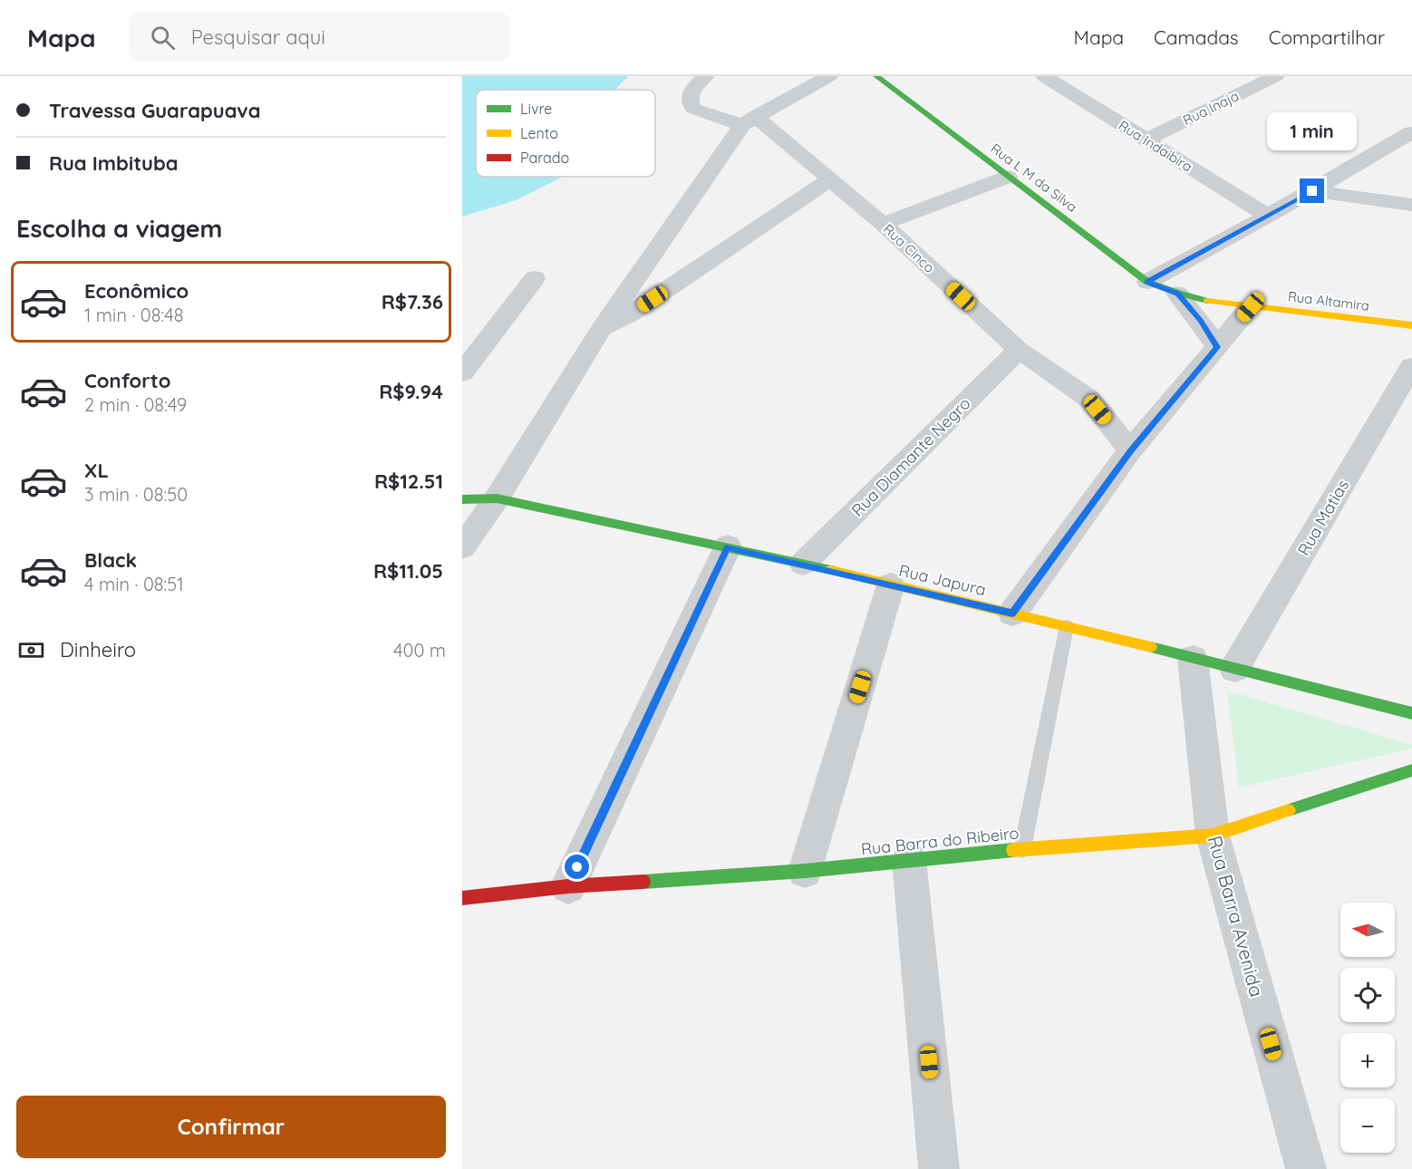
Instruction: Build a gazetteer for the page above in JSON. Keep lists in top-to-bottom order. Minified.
{"streets":{"street":["Rua Inaja","Rua Indaibira","Rua L M da Silva","Rua Cinco","Rua Altamira","Rua Diamante Negro","Rua Matias","Rua Japura","Rua Barra do Ribeiro","Rua Barra Avenida"]},"crossings":[["Rua Inaja","Rua Indaibira"],["Rua L M da Silva","Rua Altamira"],["Rua Cinco","Rua Diamante Negro"],["Rua Diamante Negro","Rua Japura"],["Rua Matias","Rua Japura"],["Rua Japura","Rua Barra Avenida"],["Rua Barra do Ribeiro","Rua Barra Avenida"]],"legend":["Livre","Lento","Parado"],"north":"left","page":{"header":"Mapa","search":"Pesquisar aqui","nav":["Mapa","Camadas","Compartilhar"],"banner":["Travessa Guarapuava","Rua Imbituba"],"bubble":"1 min","heading":"Escolha a viagem","list":[{"name":"Econômico","note":"1 min · 08:48","value":"R$7.36"},{"name":"Conforto","note":"2 min · 08:49","value":"R$9.94"},{"name":"XL","note":"3 min · 08:50","value":"R$12.51"},{"name":"Black","note":"4 min · 08:51","value":"R$11.05"}],"pay":["Dinheiro","400 m"],"map_buttons":["+","−"],"buttons":"Confirmar"}}
